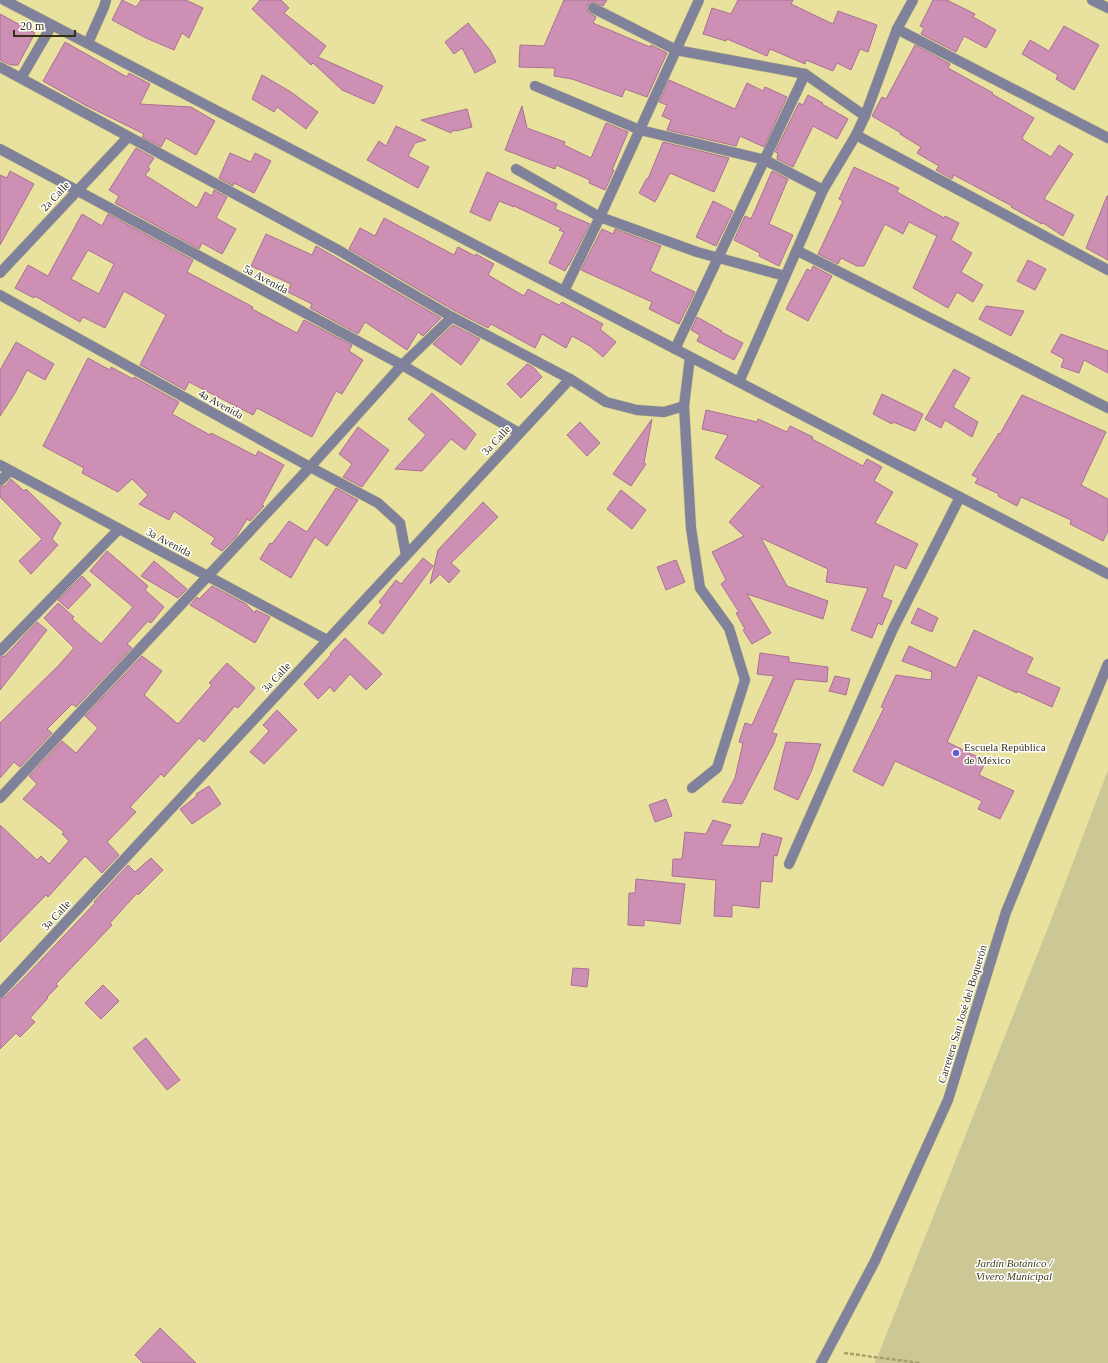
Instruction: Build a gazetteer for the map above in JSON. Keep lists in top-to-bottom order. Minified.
{"streets":{"street":["2a Calle","5a Avenida","4a Avenida","3a Calle","3a Avenida","Carretera San José del Boquerón"]},"crossings":[["2a Calle","5a Avenida"],["5a Avenida","3a Calle"],["4a Avenida","3a Calle"],["3a Calle","3a Avenida"]],"parks":["Jardín Botánico / Vivero Municipal"],"places":["Escuela República de México"],"scale_bar":"20 m"}
